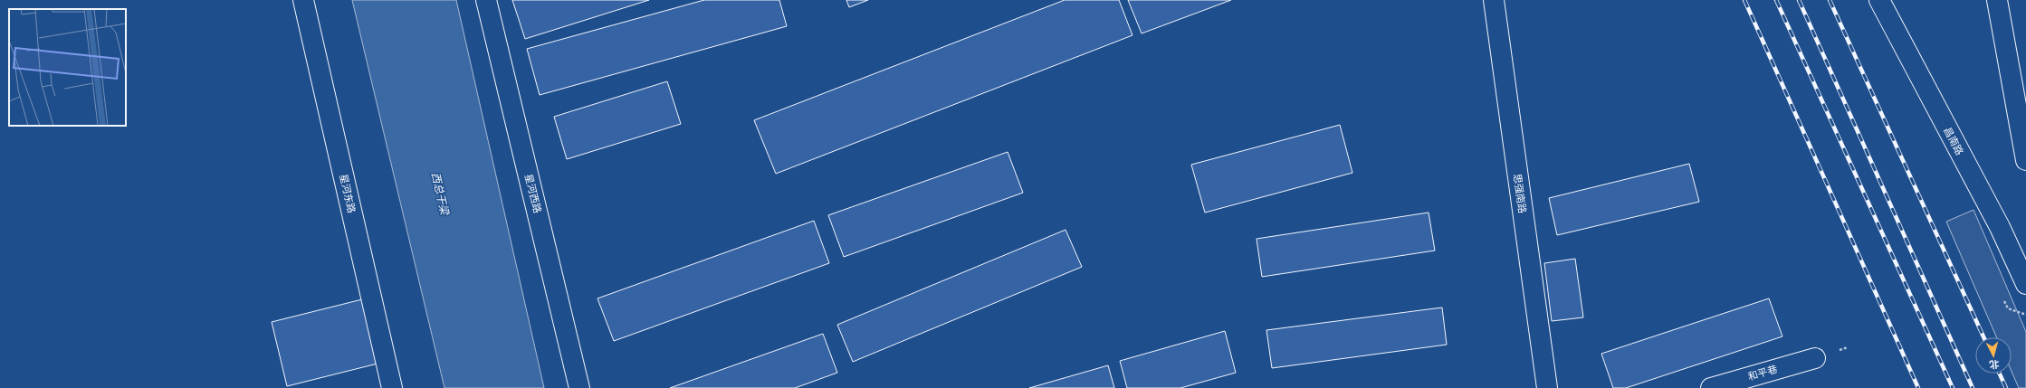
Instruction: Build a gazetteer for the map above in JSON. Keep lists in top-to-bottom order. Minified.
{"streets":{"street":["昌南路","星河东路","星河西路","思强南路","和平巷"]},"water":["西总干梁"],"north":"bottom"}
